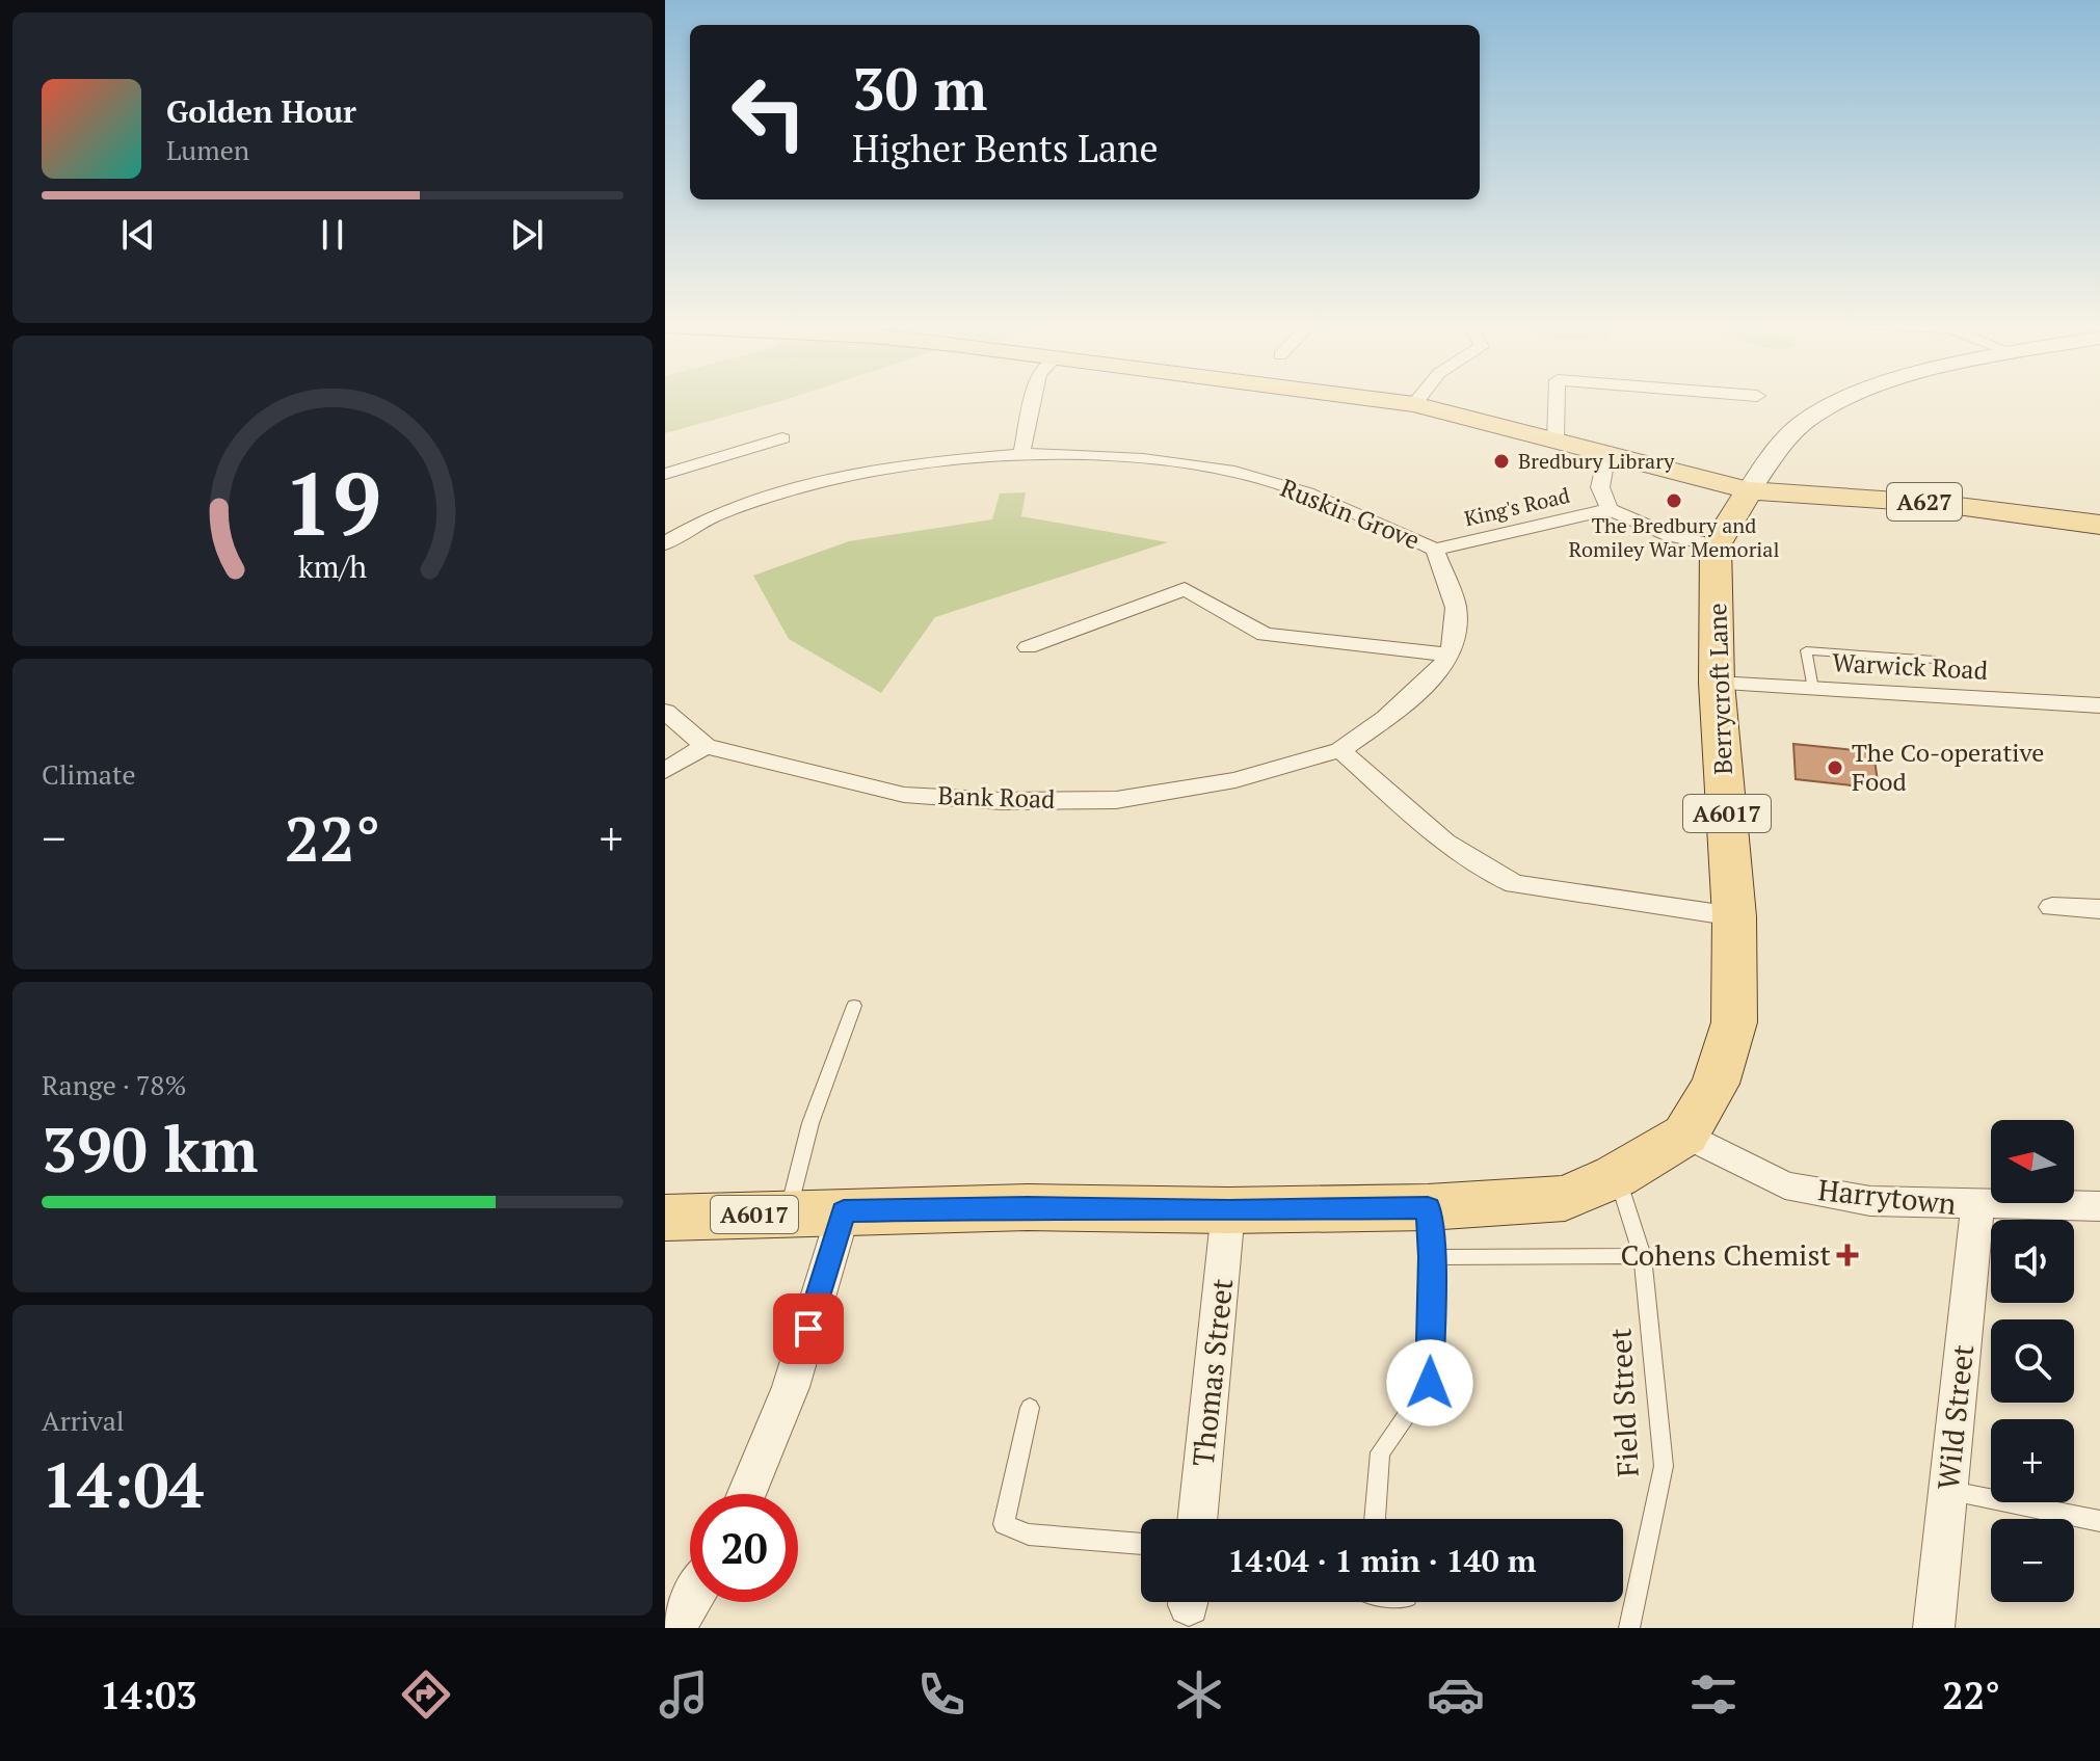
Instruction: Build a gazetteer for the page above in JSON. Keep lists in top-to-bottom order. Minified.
{"streets":{"main road":["A627","Berrycroft Lane","A6017"],"street":["King's Road","Ruskin Grove","Warwick Road","Bank Road","Harrytown","Thomas Street","Wild Street"],"lane":["Field Street"]},"crossings":[["A627","King's Road"],["King's Road","Ruskin Grove"],["King's Road","Berrycroft Lane"],["Warwick Road","Berrycroft Lane"],["Berrycroft Lane","A6017"],["Berrycroft Lane","Harrytown"],["A6017","Harrytown"],["A6017","Thomas Street"],["A6017","Field Street"],["Harrytown","Wild Street"]],"places":{"other":["Bredbury Library","The Bredbury and Romiley War Memorial","The Co-operative Food"],"health":["Cohens Chemist"]},"north":"left","page":{"turn":["30 m","Higher Bents Lane"],"song":["Golden Hour","Lumen"],"tile":["Climate",["Range · 78%","390 km"],["Arrival","14:04"]],"heat":["−","22°","+"],"map_buttons":["+","−"],"limit":"20","trip":"14:04 · 1 min · 140 m","tabs":["14:03","22°"],"gauge":["19","km/h"]}}
